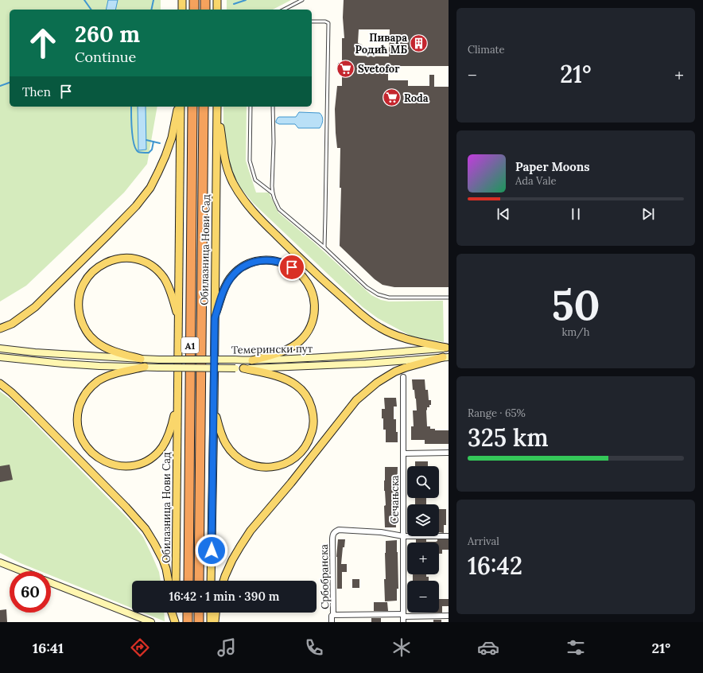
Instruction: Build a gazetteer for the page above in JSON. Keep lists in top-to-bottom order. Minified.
{"streets":{"highway":["A1"],"main road":["Обилазница Нови Сад","Темерински пут"],"street":["Сечањска","Србобранска"]},"crossings":[["Сечањска","Србобранска"]],"places":{"building":["Пивара Родић МБ"],"supermarket":["Svetofor","Roda"]},"page":{"tile":["Climate",["50","km/h"],["Range · 65%","325 km"],["Arrival","16:42"]],"turn":["260 m","Continue"],"heat":["−","21°","+"],"then":"Then","song":["Paper Moons","Ada Vale"],"map_buttons":["+","−"],"limit":"60","trip":"16:42 · 1 min · 390 m","tabs":["16:41","21°"]}}
